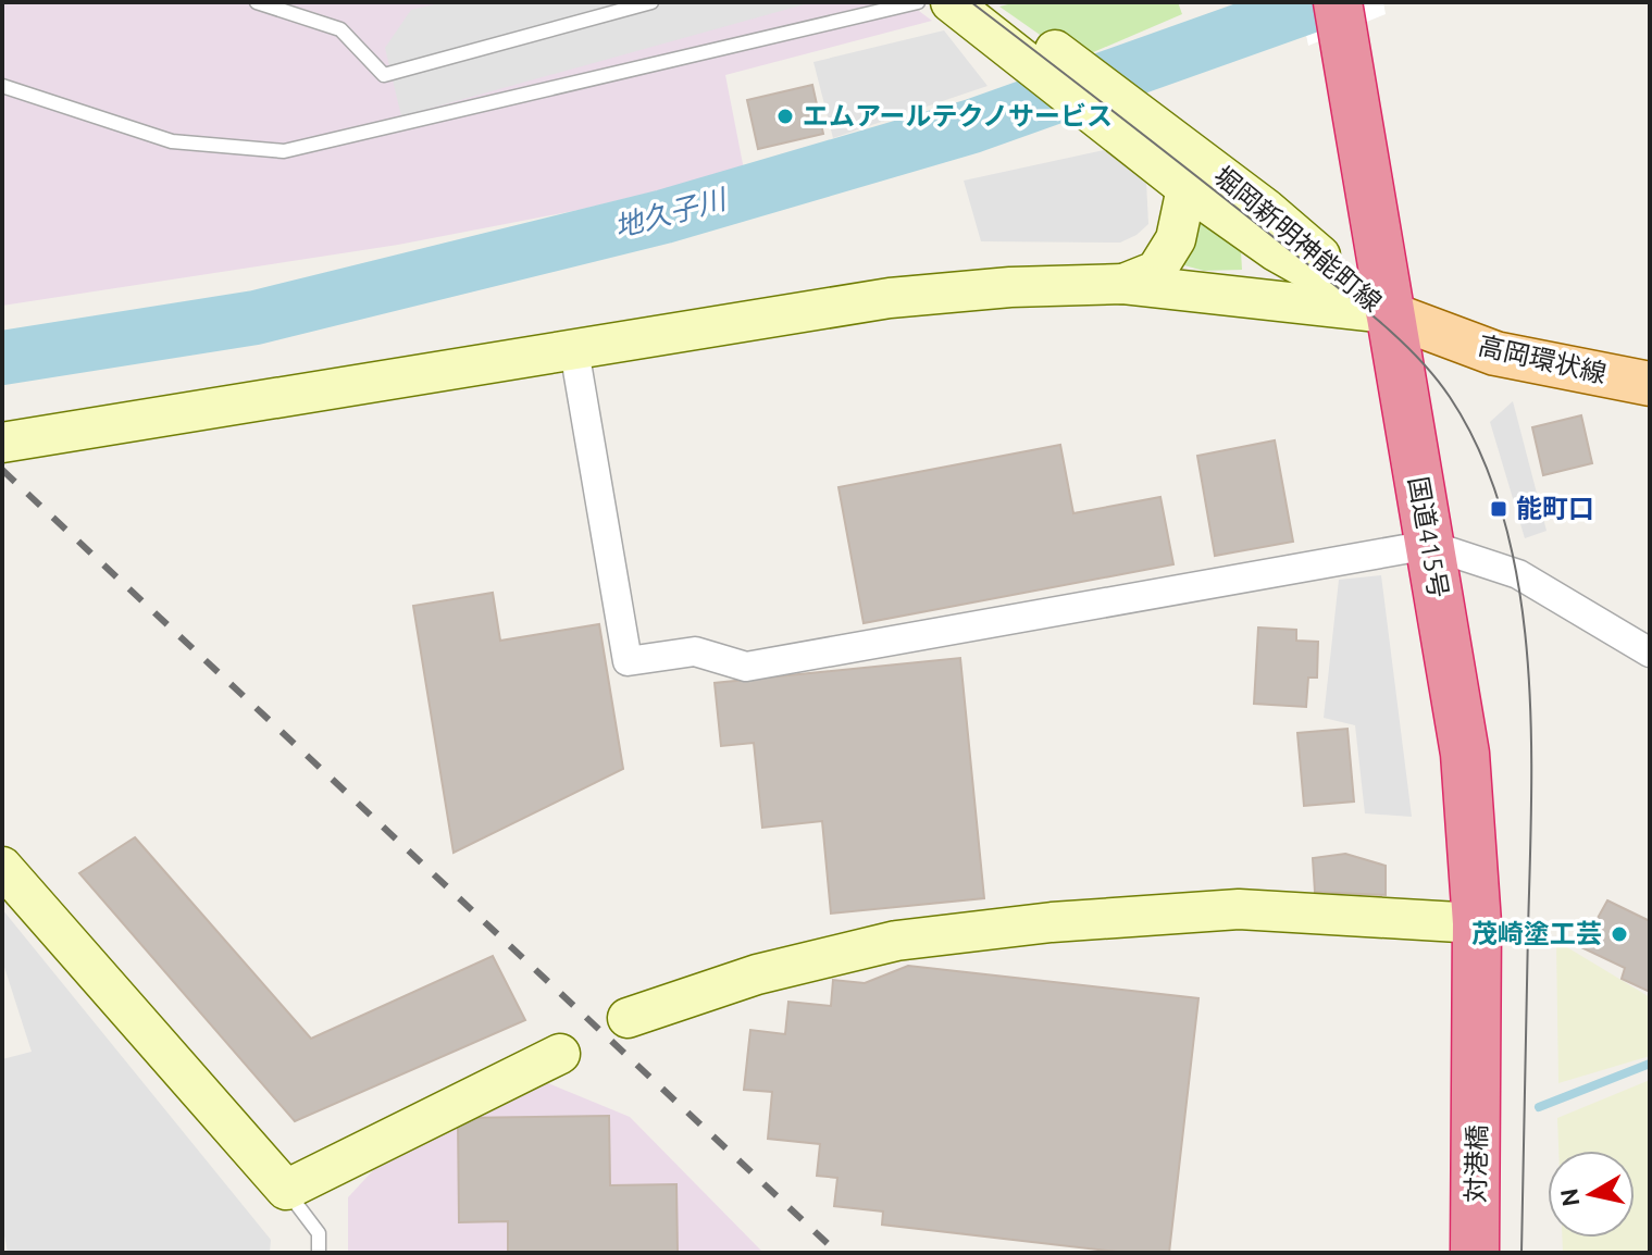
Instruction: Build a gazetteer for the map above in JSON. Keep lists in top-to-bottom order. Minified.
{"streets":{"highway":["国道415号","対港橋"],"main road":["高岡環状線"],"street":["堀岡新明神能町線"]},"crossings":[["堀岡新明神能町線","高岡環状線"],["堀岡新明神能町線","国道415号"],["高岡環状線","国道415号"],["国道415号","対港橋"]],"water":["地久子川"],"places":{"other":["エムアールテクノサービス","茂崎塗工芸"],"transit":["能町口"]},"north":"left"}
